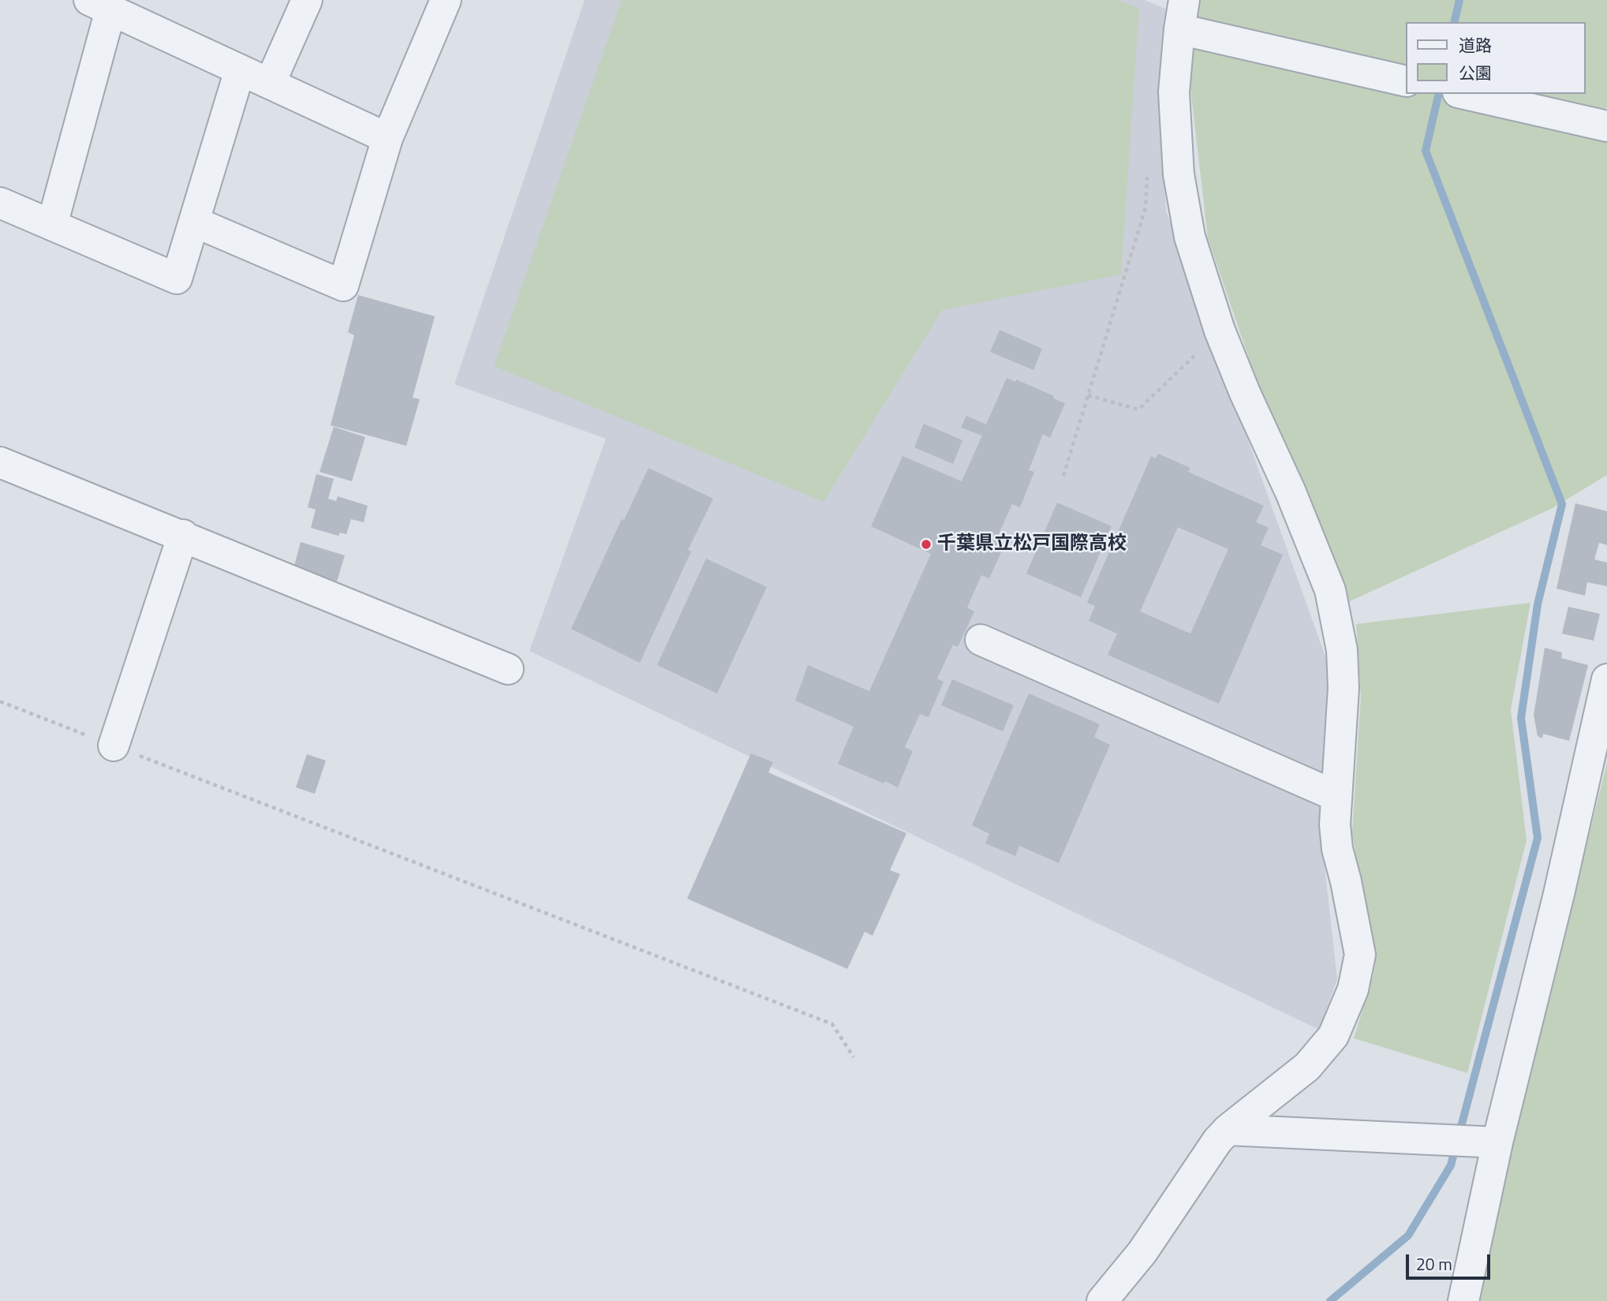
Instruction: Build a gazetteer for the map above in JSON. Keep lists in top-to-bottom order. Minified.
{"places":["千葉県立松戸国際高校"],"legend":["道路","公園"],"scale_bar":"20 m"}
